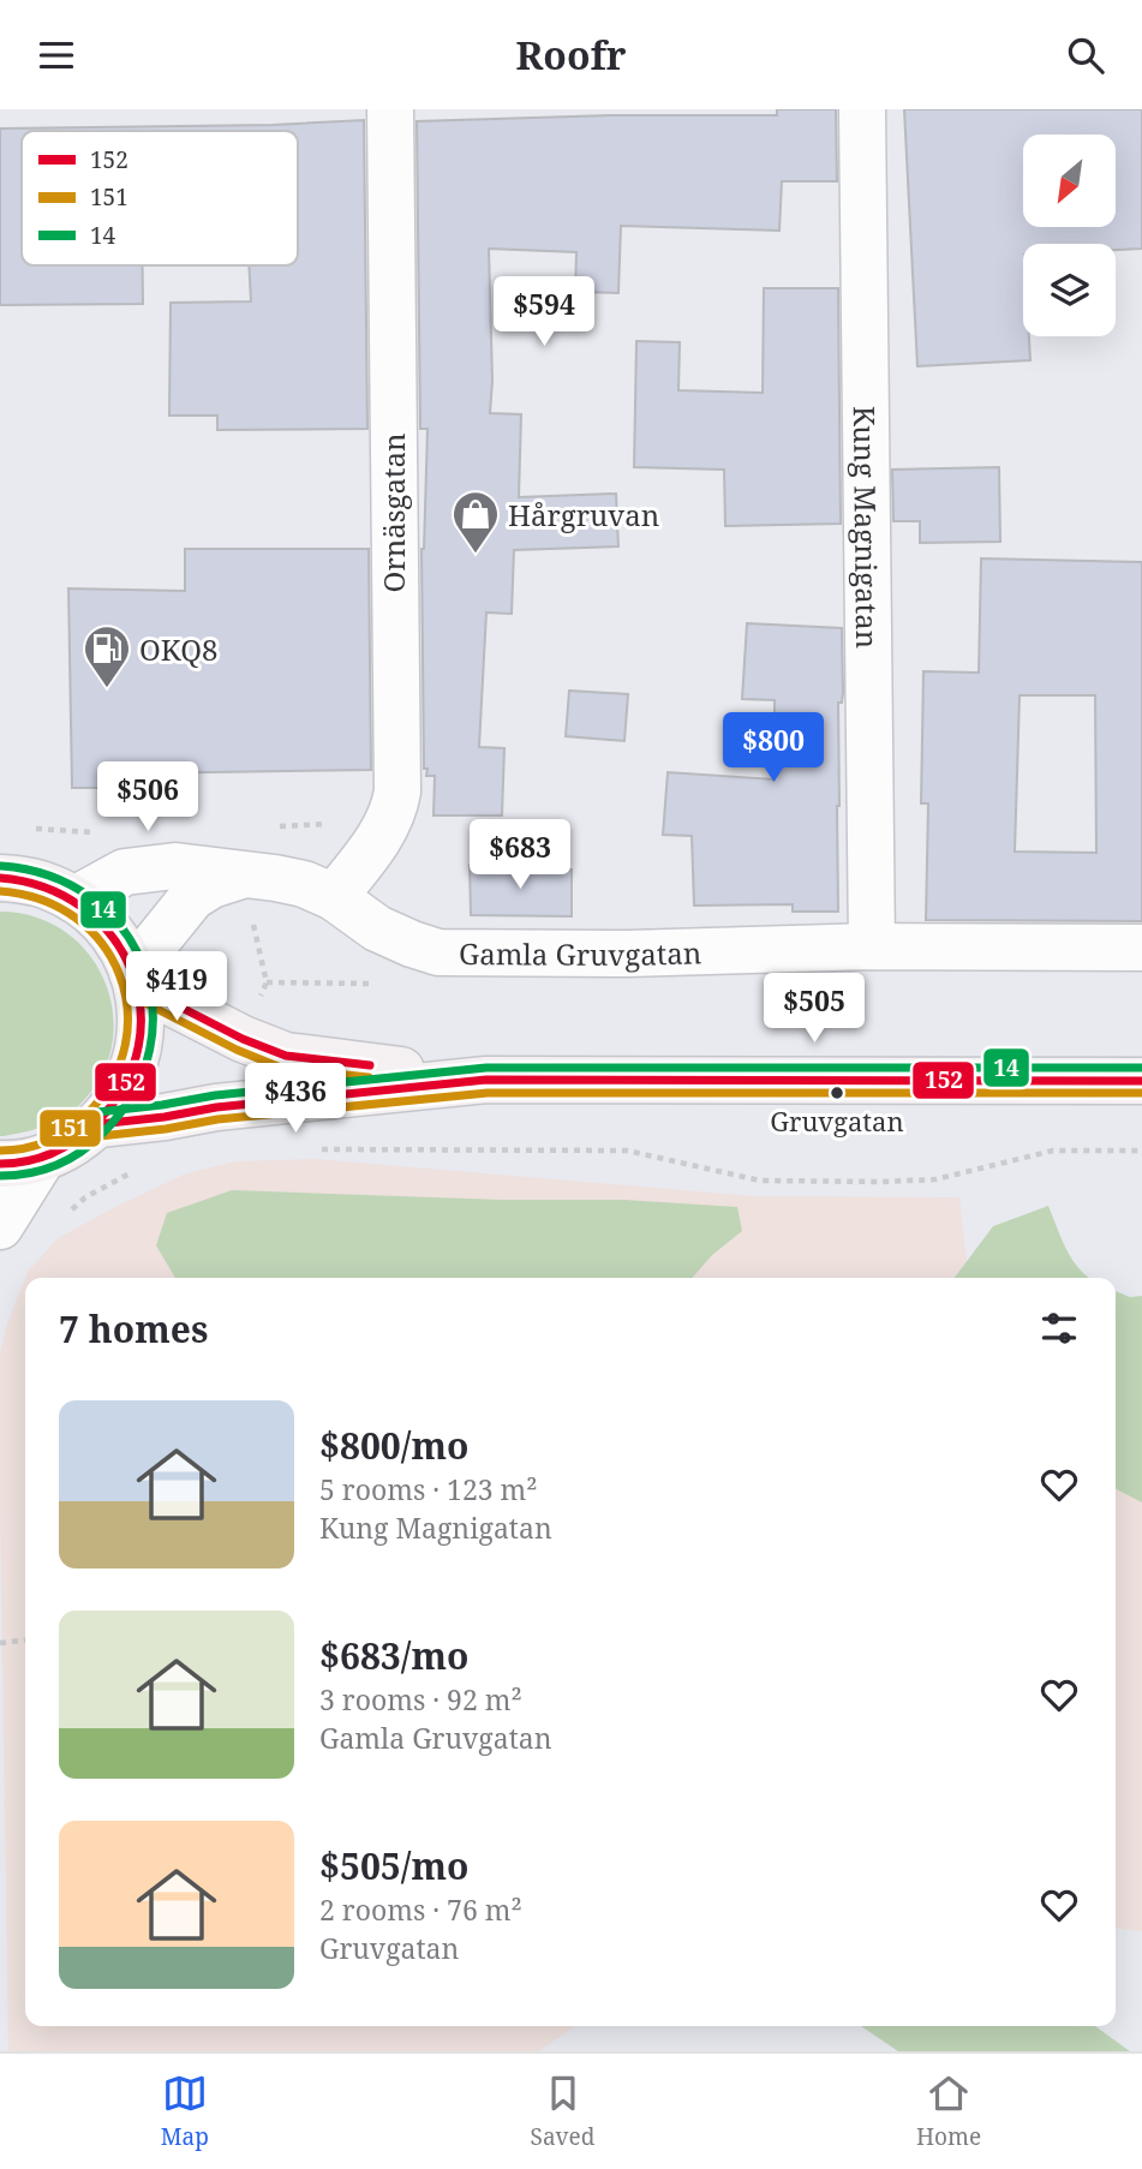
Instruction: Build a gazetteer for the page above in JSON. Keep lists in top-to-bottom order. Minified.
{"streets":{"street":["Ornäsgatan","Kung Magnigatan","Gamla Gruvgatan"]},"crossings":[["Ornäsgatan","Gamla Gruvgatan"],["Kung Magnigatan","Gamla Gruvgatan"]],"places":{"shop":["Hårgruvan"],"fuel station":["OKQ8"],"other":["Gruvgatan"]},"lines":["transit line 14","transit line 152","transit line 151"],"legend":["152","151","14"],"north":"bottom left","page":{"header":"Roofr","price":["$594","$800","$506","$683","$419","$505","$436"],"heading":"7 homes","list":[{"name":"$800/mo","note":"5 rooms · 123 m² · Kung Magnigatan"},{"name":"$683/mo","note":"3 rooms · 92 m² · Gamla Gruvgatan"},{"name":"$505/mo","note":"2 rooms · 76 m² · Gruvgatan"}],"tabs":["Map","Saved","Home"]}}
